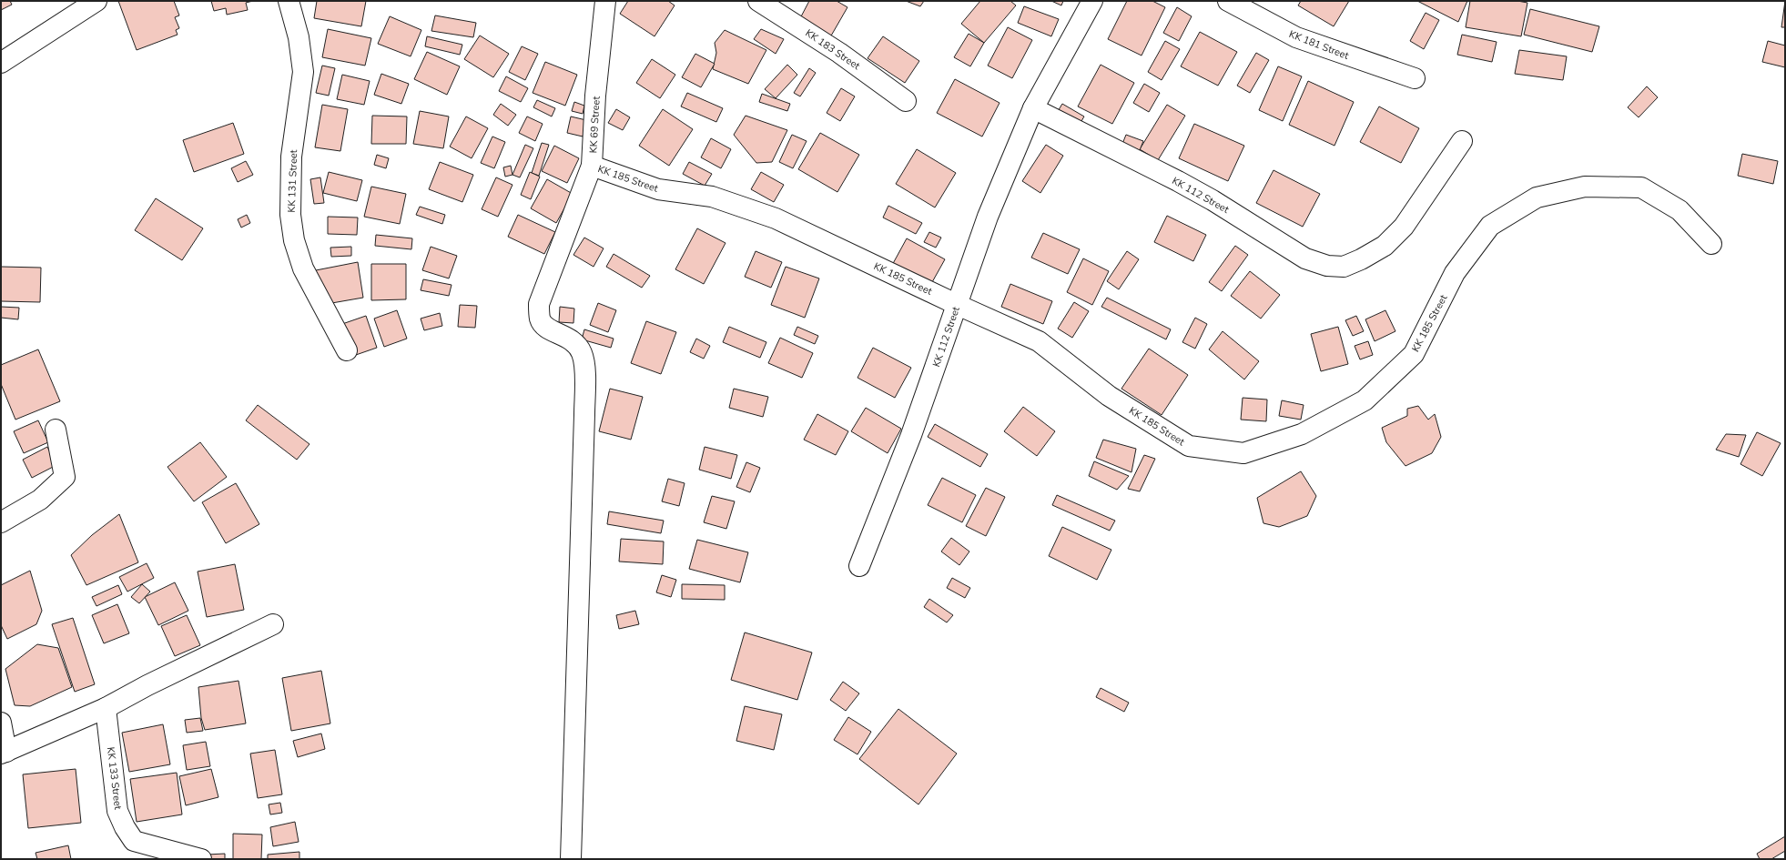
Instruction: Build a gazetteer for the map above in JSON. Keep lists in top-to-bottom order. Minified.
{"streets":{"street":["KK 181 Street","KK 183 Street","KK 69 Street","KK 185 Street","KK 131 Street","KK 112 Street","KK 133 Street"]},"crossings":[["KK 69 Street","KK 185 Street"],["KK 185 Street","KK 112 Street"]]}
